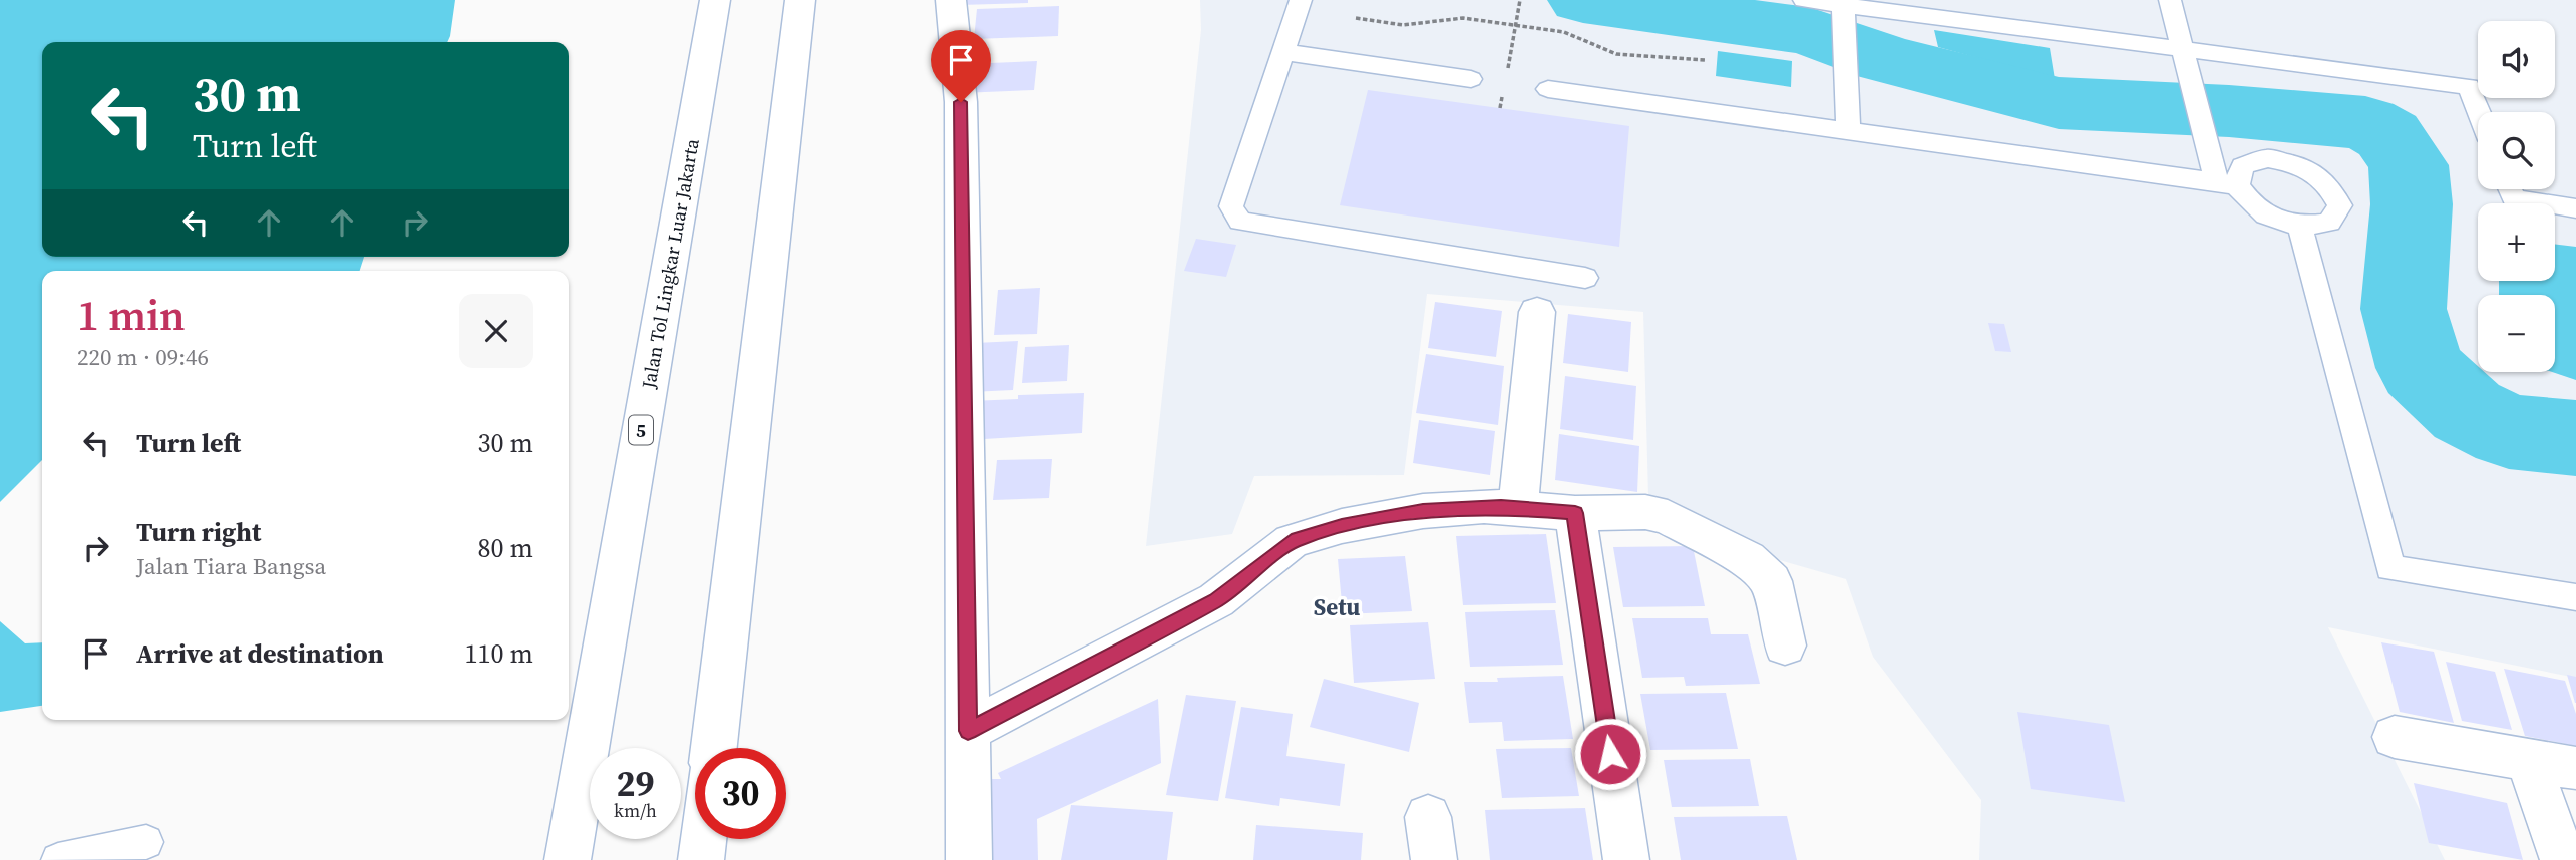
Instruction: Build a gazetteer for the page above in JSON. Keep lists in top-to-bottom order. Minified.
{"streets":{"main road":["Jalan Tol Lingkar Luar Jakarta","5"]},"districts":["Setu"],"page":{"map_buttons":["+","−"],"turn":["30 m","Turn left"],"heading":["1 min","220 m · 09:46"],"list":[{"name":"Turn left","value":"30 m"},{"name":"Turn right","note":"Jalan Tiara Bangsa","value":"80 m"},{"name":"Arrive at destination","value":"110 m"}],"speed":"29 km/h","limit":"30"}}
